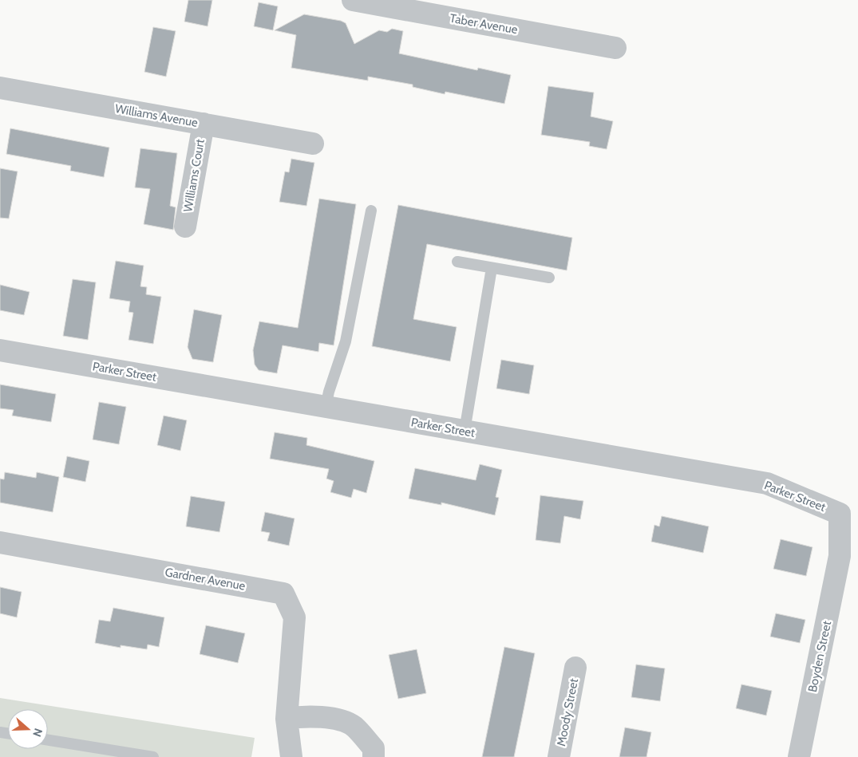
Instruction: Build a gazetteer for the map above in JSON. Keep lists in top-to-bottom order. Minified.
{"streets":{"street":["Taber Avenue","Williams Avenue","Williams Court","Parker Street","Gardner Avenue","Boyden Street","Moody Street"]},"crossings":[["Williams Avenue","Williams Court"],["Parker Street","Boyden Street"]],"north":"right"}
